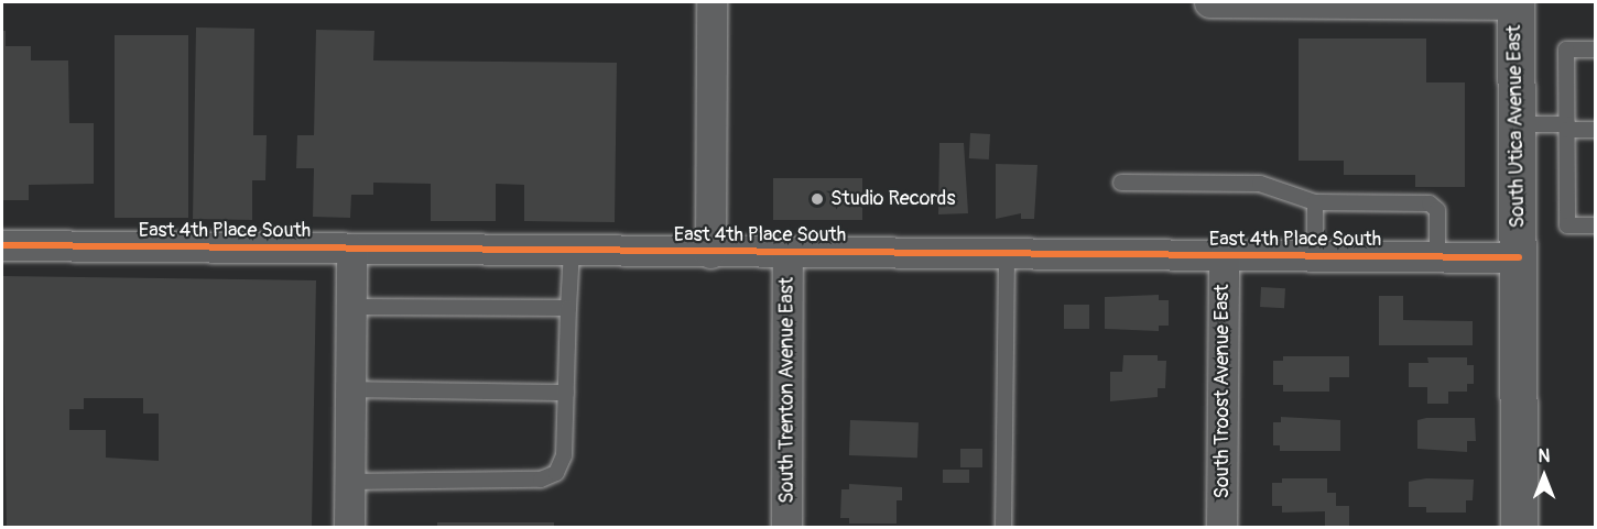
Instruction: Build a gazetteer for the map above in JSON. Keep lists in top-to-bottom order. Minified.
{"streets":{"main road":["South Utica Avenue East"],"street":["East 4th Place South","South Trenton Avenue East","South Troost Avenue East"]},"crossings":[["South Utica Avenue East","East 4th Place South"],["East 4th Place South","South Trenton Avenue East"],["East 4th Place South","South Troost Avenue East"]],"places":["Studio Records"],"north":"top"}
